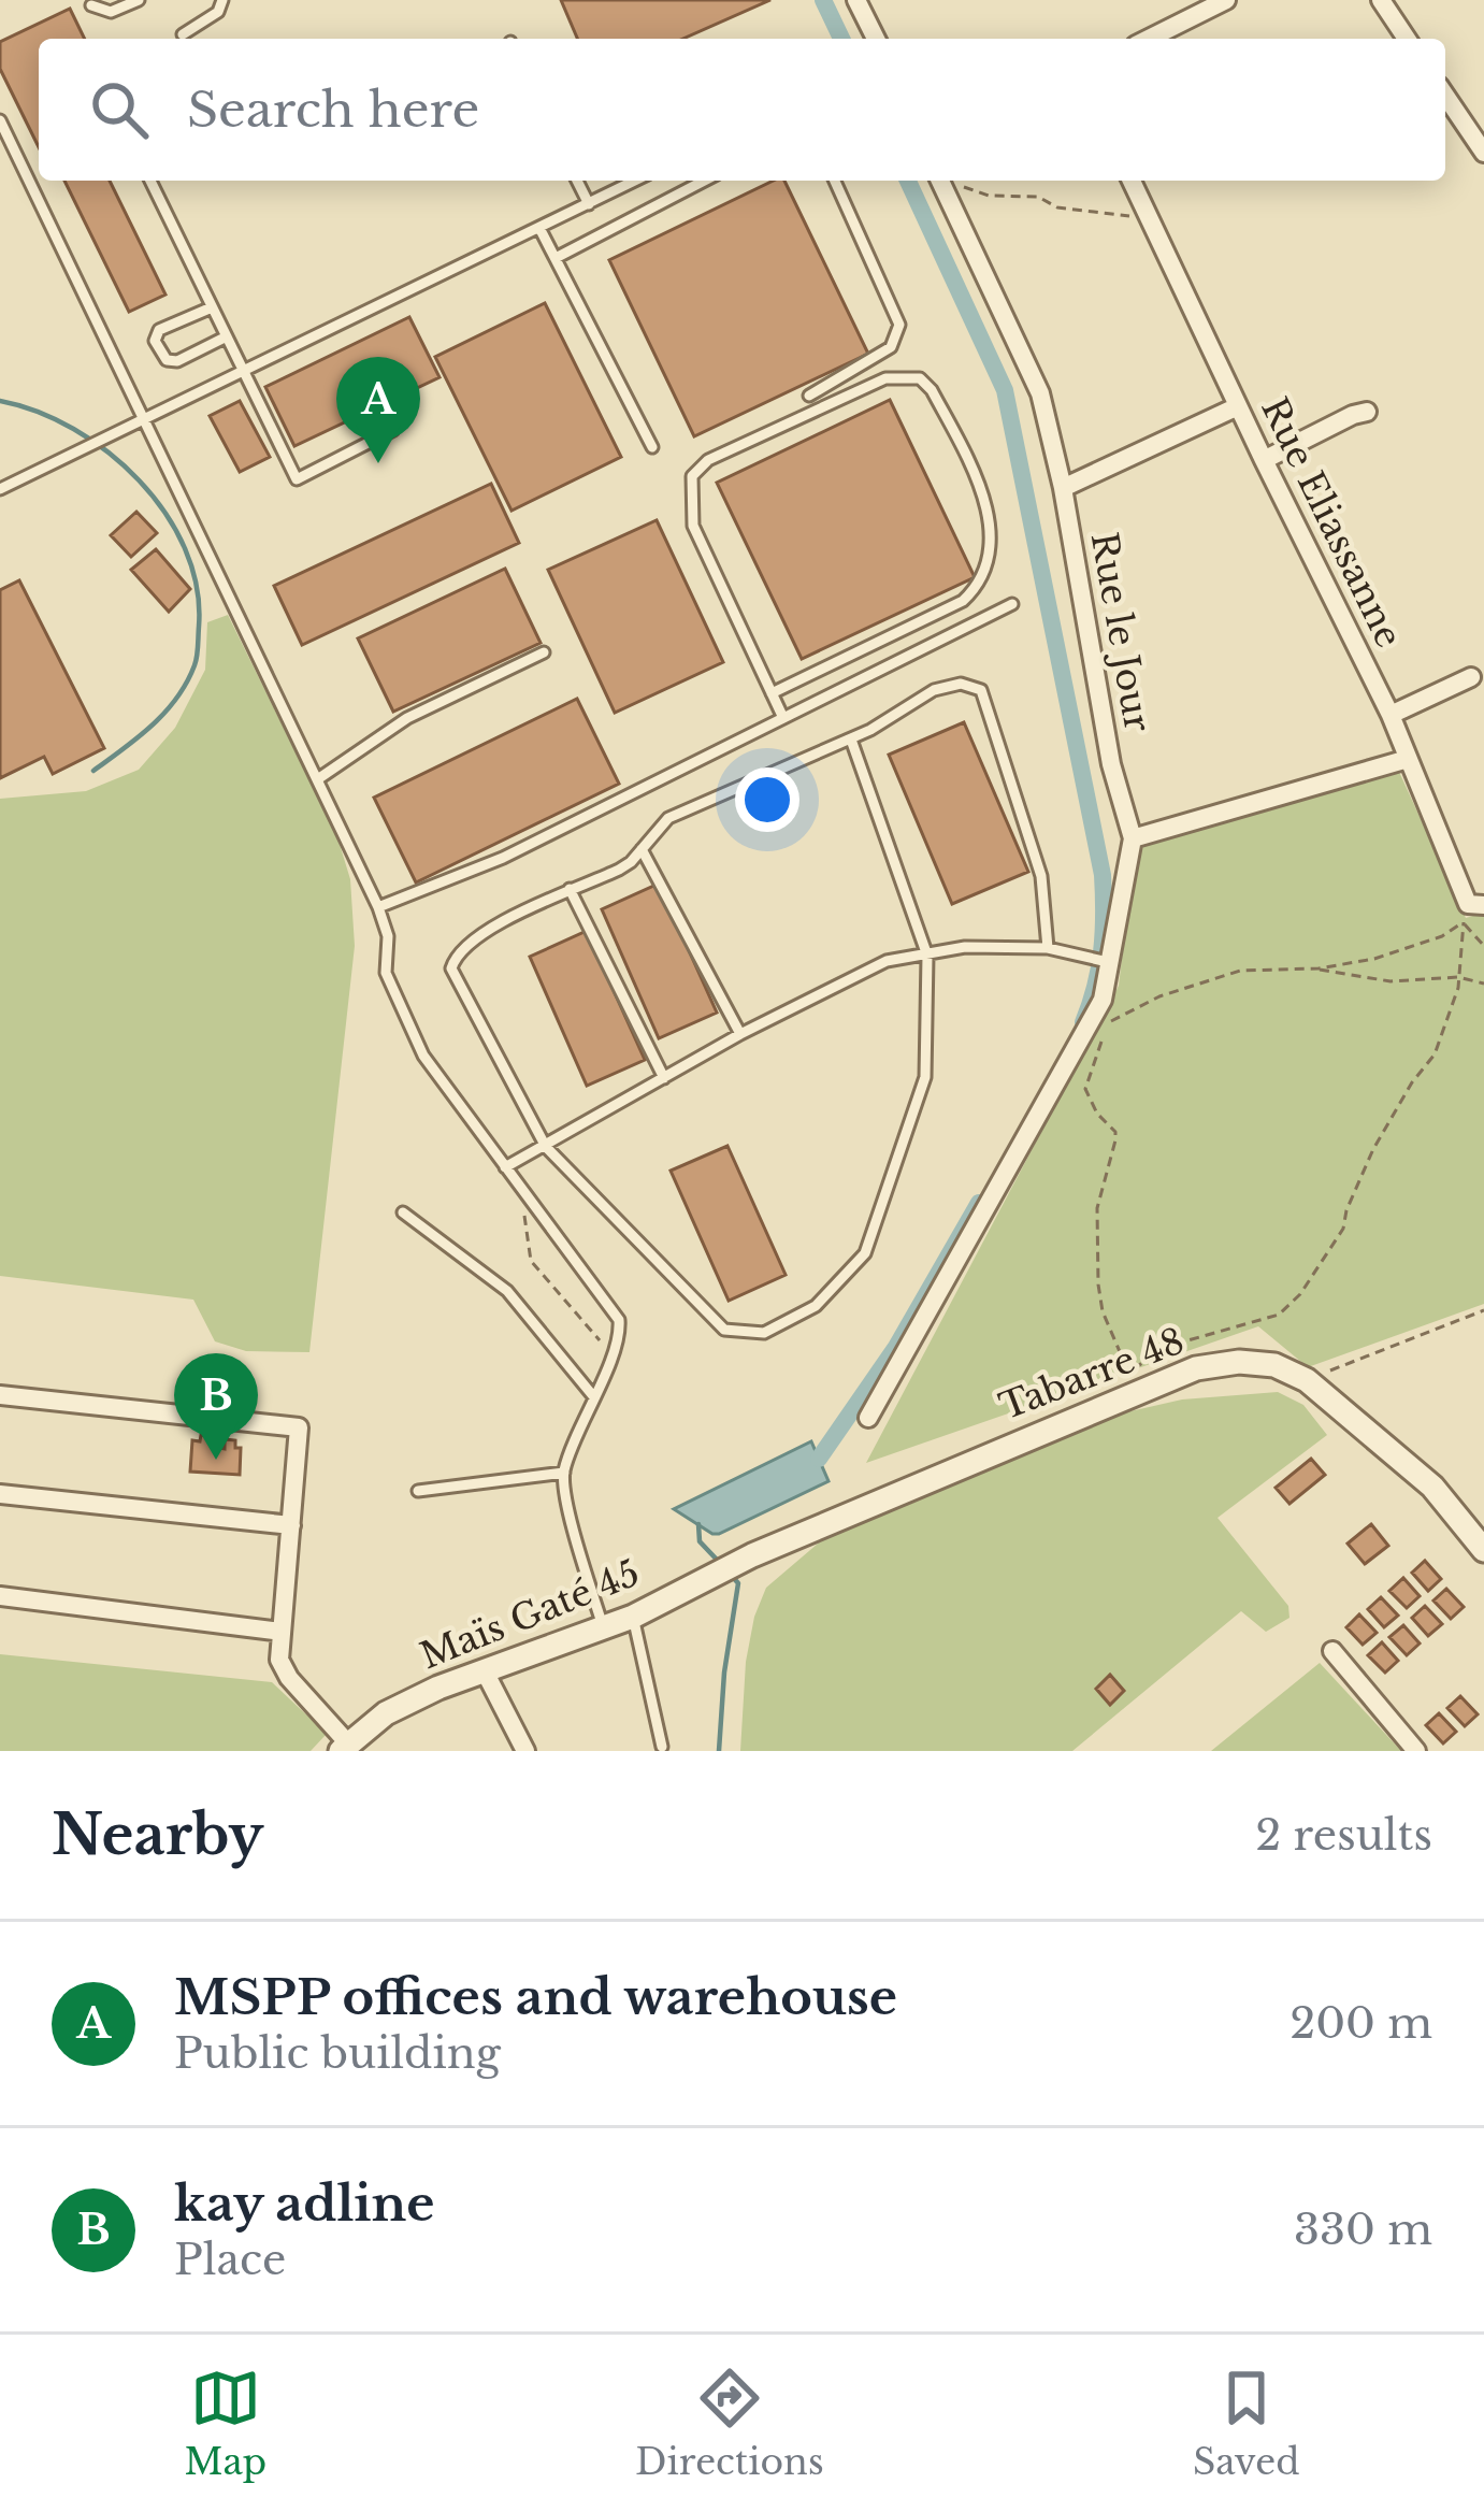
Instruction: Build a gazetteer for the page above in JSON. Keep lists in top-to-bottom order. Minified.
{"streets":{"street":["Rue Eliassanne","Rue le Jour","Tabarre 48","Maïs Gaté 45"]},"crossings":[["Tabarre 48","Maïs Gaté 45"]],"page":{"search":"Search here","pins":["A","B"],"heading":["Nearby","2 results"],"list":[{"mark":"A","name":"MSPP offices and warehouse","note":"Public building","value":"200 m"},{"mark":"B","name":"kay adline","note":"Place","value":"330 m"}],"nav":["Map","Directions","Saved"]}}
